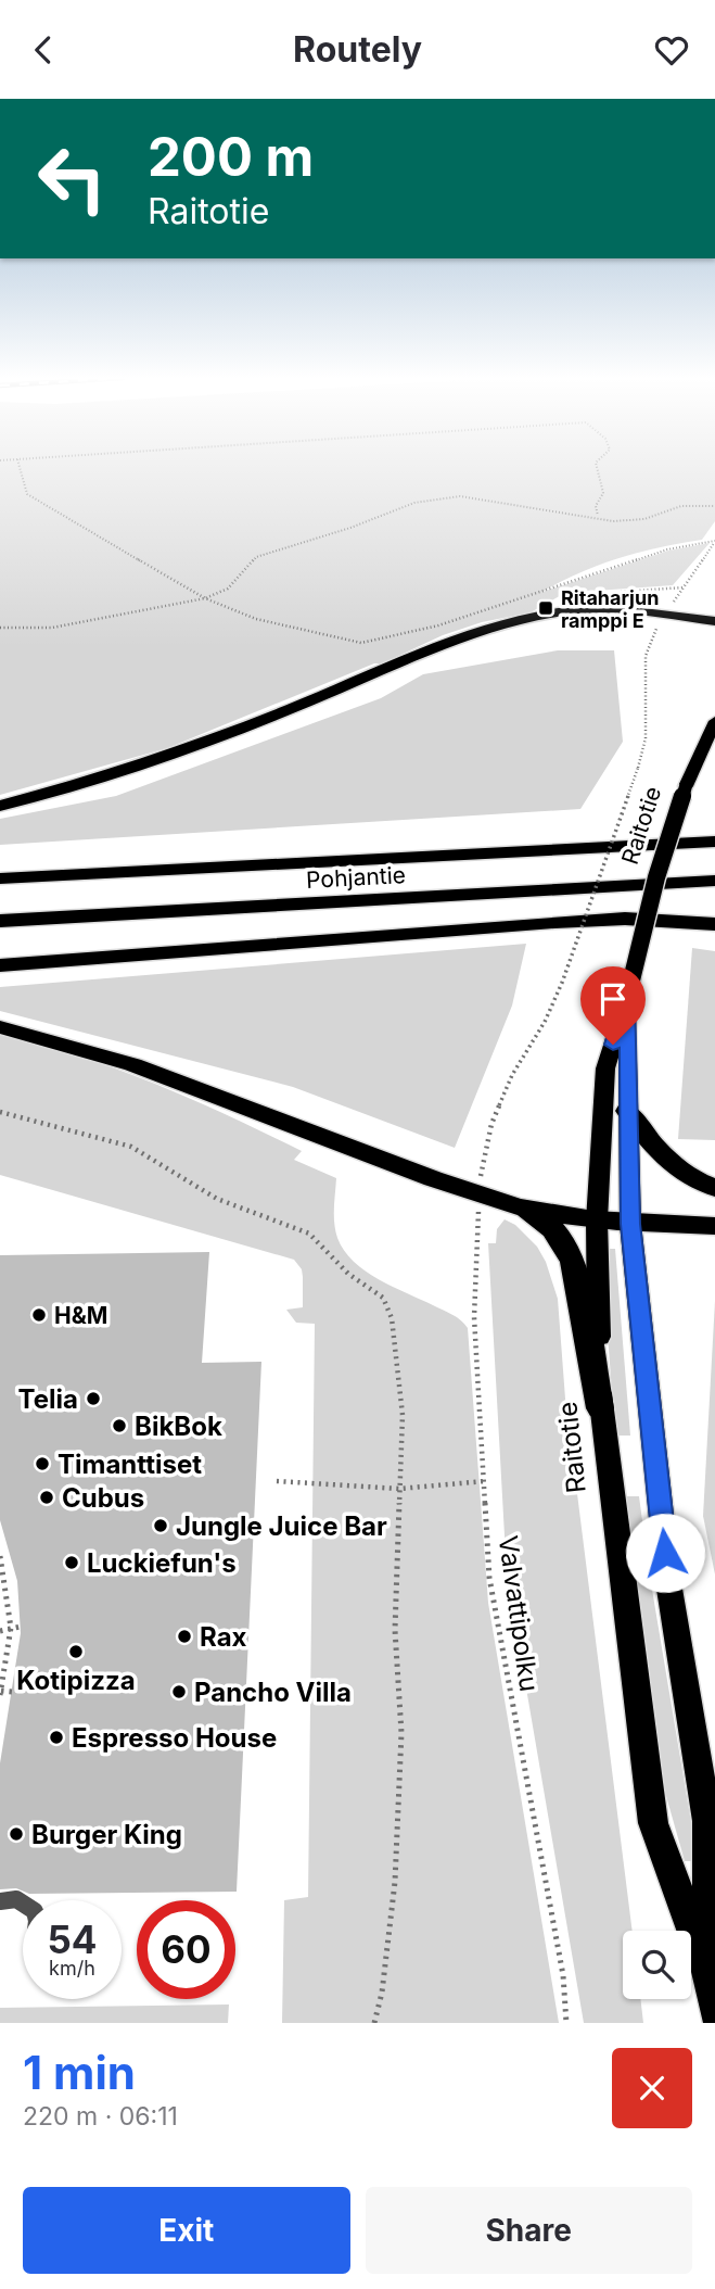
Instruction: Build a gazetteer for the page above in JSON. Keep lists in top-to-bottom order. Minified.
{"streets":{"highway":["Pohjantie"],"main road":["Raitotie"],"path":["Valvattipolku"]},"places":{"transit":["Ritaharjun ramppi E"],"other":["H&M","Telia","BikBok","Timanttiset","Cubus","Jungle Juice Bar","Luckiefun's","Rax","Kotipizza","Pancho Villa","Espresso House","Burger King"]},"page":{"header":"Routely","turn":["200 m","Raitotie"],"speed":"54 km/h","limit":"60","heading":["1 min","220 m · 06:11"],"buttons":["Exit","Share"]}}
